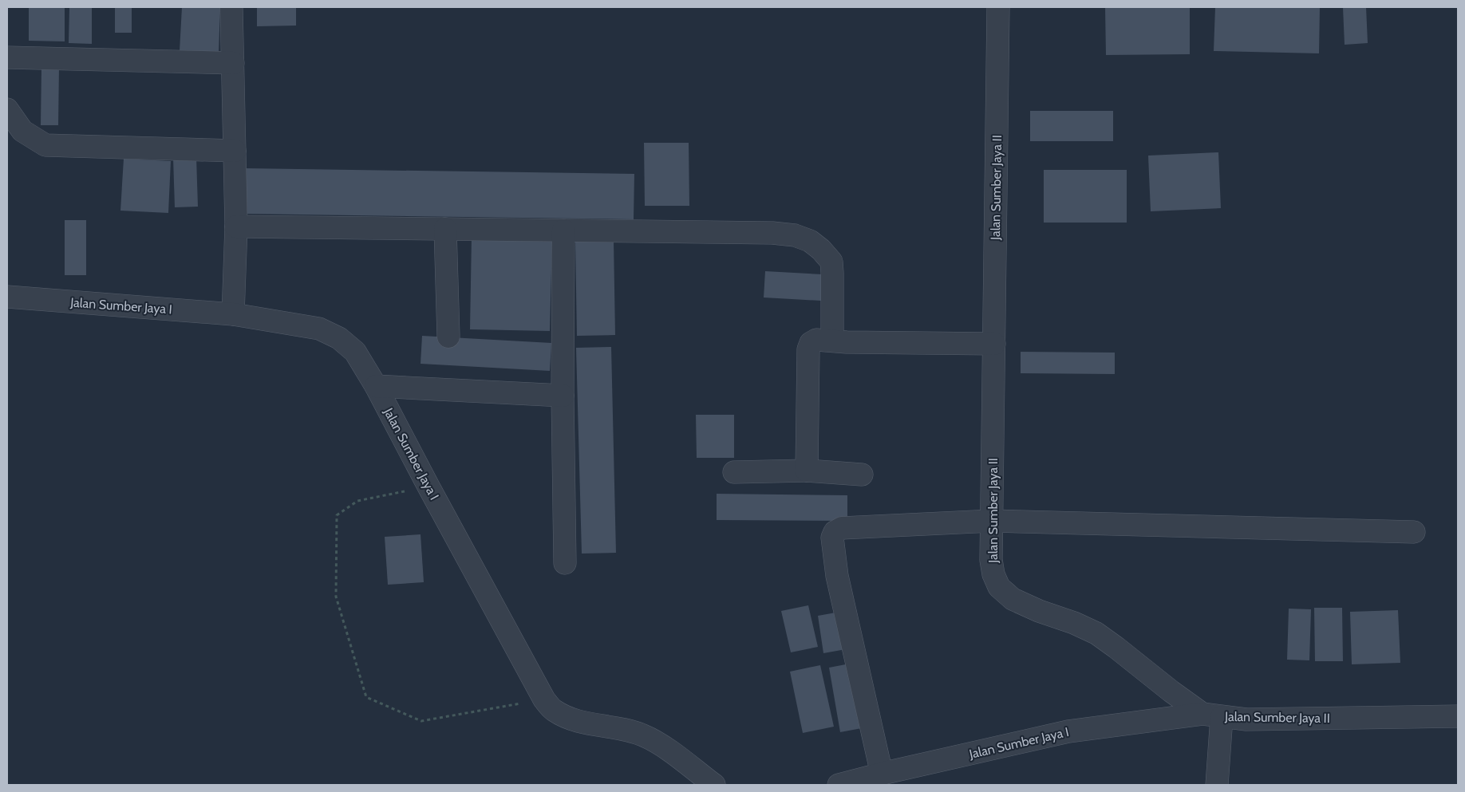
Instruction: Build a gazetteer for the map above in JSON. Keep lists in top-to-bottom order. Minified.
{"streets":{"street":["Jalan Sumber Jaya II","Jalan Sumber Jaya I"]},"crossings":[["Jalan Sumber Jaya II","Jalan Sumber Jaya I"]]}
